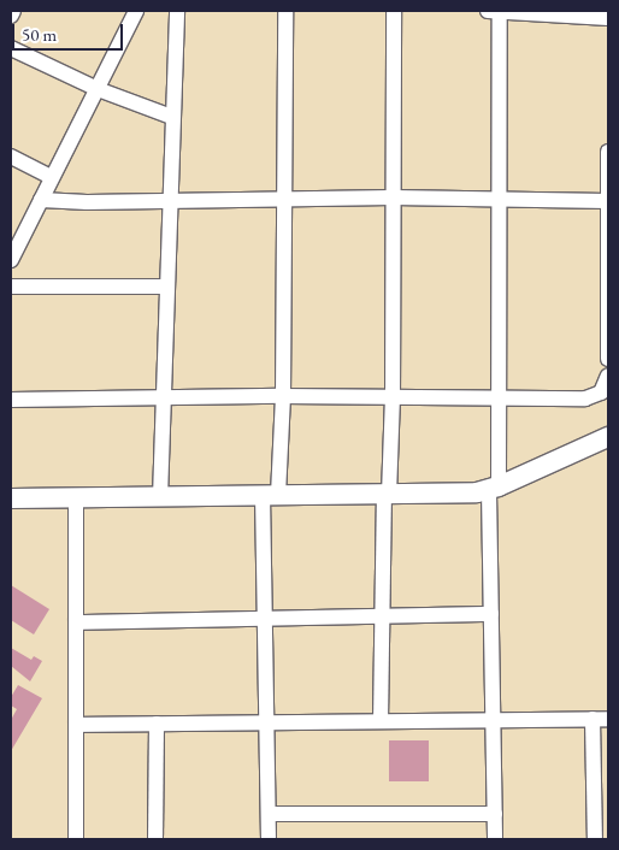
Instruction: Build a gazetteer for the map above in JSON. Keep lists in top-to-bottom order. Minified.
{"scale_bar":"50 m"}
